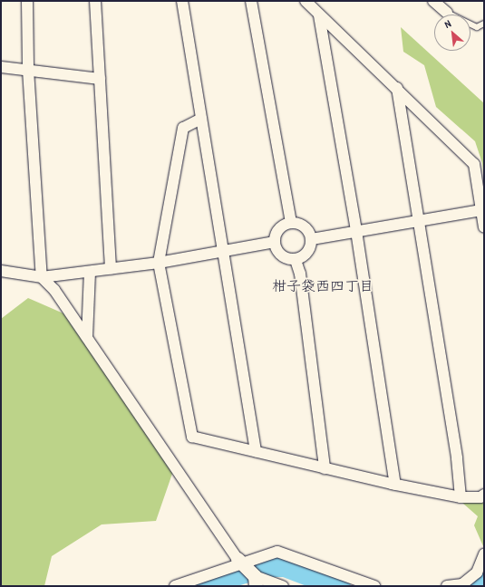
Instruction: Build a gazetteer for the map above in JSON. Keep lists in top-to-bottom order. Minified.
{"districts":["柑子袋西四丁目"],"north":"top left"}
